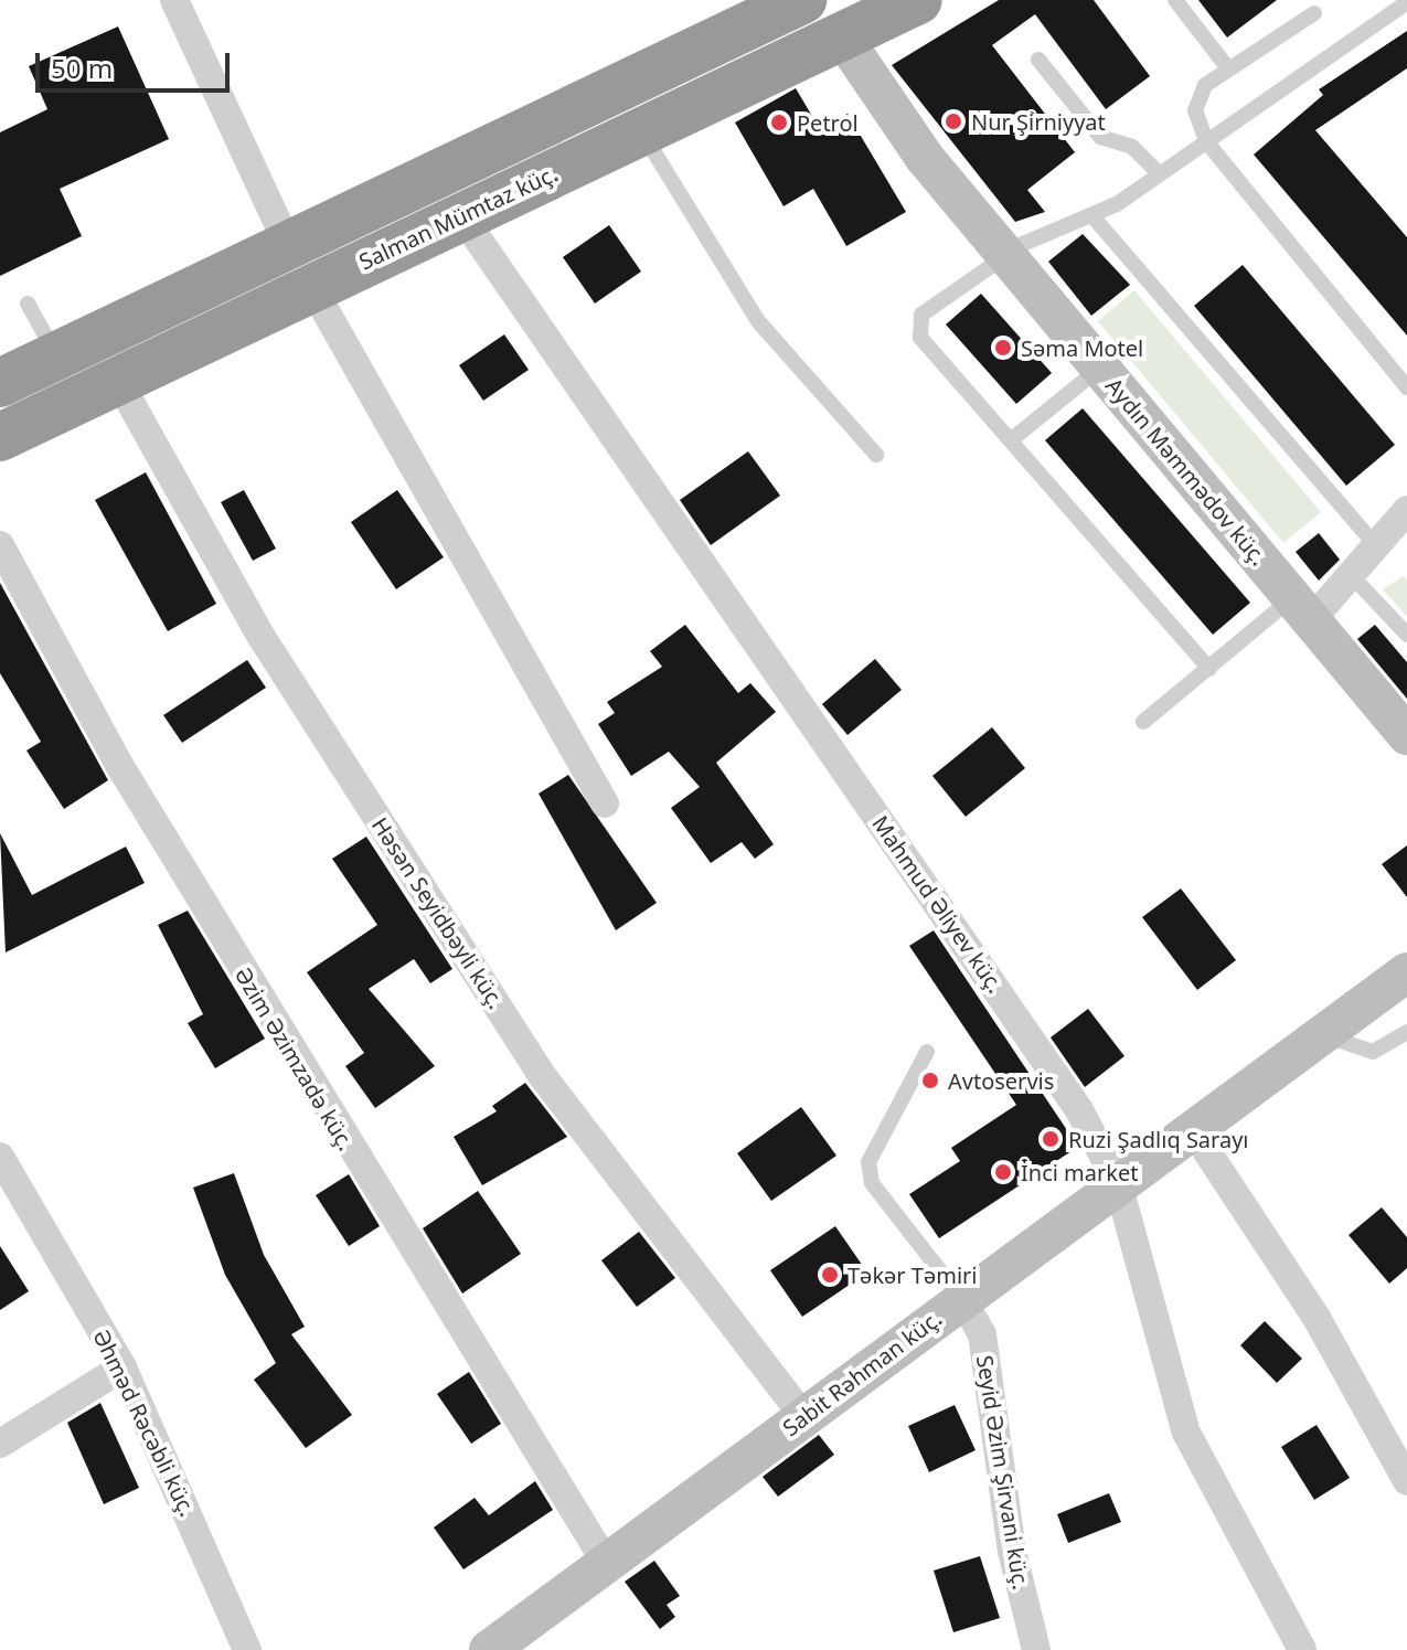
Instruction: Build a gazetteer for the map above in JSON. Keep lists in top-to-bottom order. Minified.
{"streets":{"highway":["Salman Mümtaz küç."],"main road":["Aydın Məmmədov küç.","Sabit Rəhman küç."],"street":["Mahmud Əliyev küç.","Həsən Seyidbəyli küç.","Əzim Əzimzadə küç.","Əhməd Rəcəbli küç.","Seyid Əzim Şirvani küç."]},"crossings":[["Salman Mümtaz küç.","Aydın Məmmədov küç."],["Salman Mümtaz küç.","Mahmud Əliyev küç."],["Salman Mümtaz küç.","Həsən Seyidbəyli küç."],["Mahmud Əliyev küç.","Sabit Rəhman küç."],["Həsən Seyidbəyli küç.","Sabit Rəhman küç."],["Əzim Əzimzadə küç.","Sabit Rəhman küç."],["Sabit Rəhman küç.","Seyid Əzim Şirvani küç."]],"places":["Nur Şirniyyat","Petrol","Səma Motel","Avtoservis","Ruzi Şadlıq Sarayı","İnci market","Təkər Təmiri"],"scale_bar":"50 m"}
